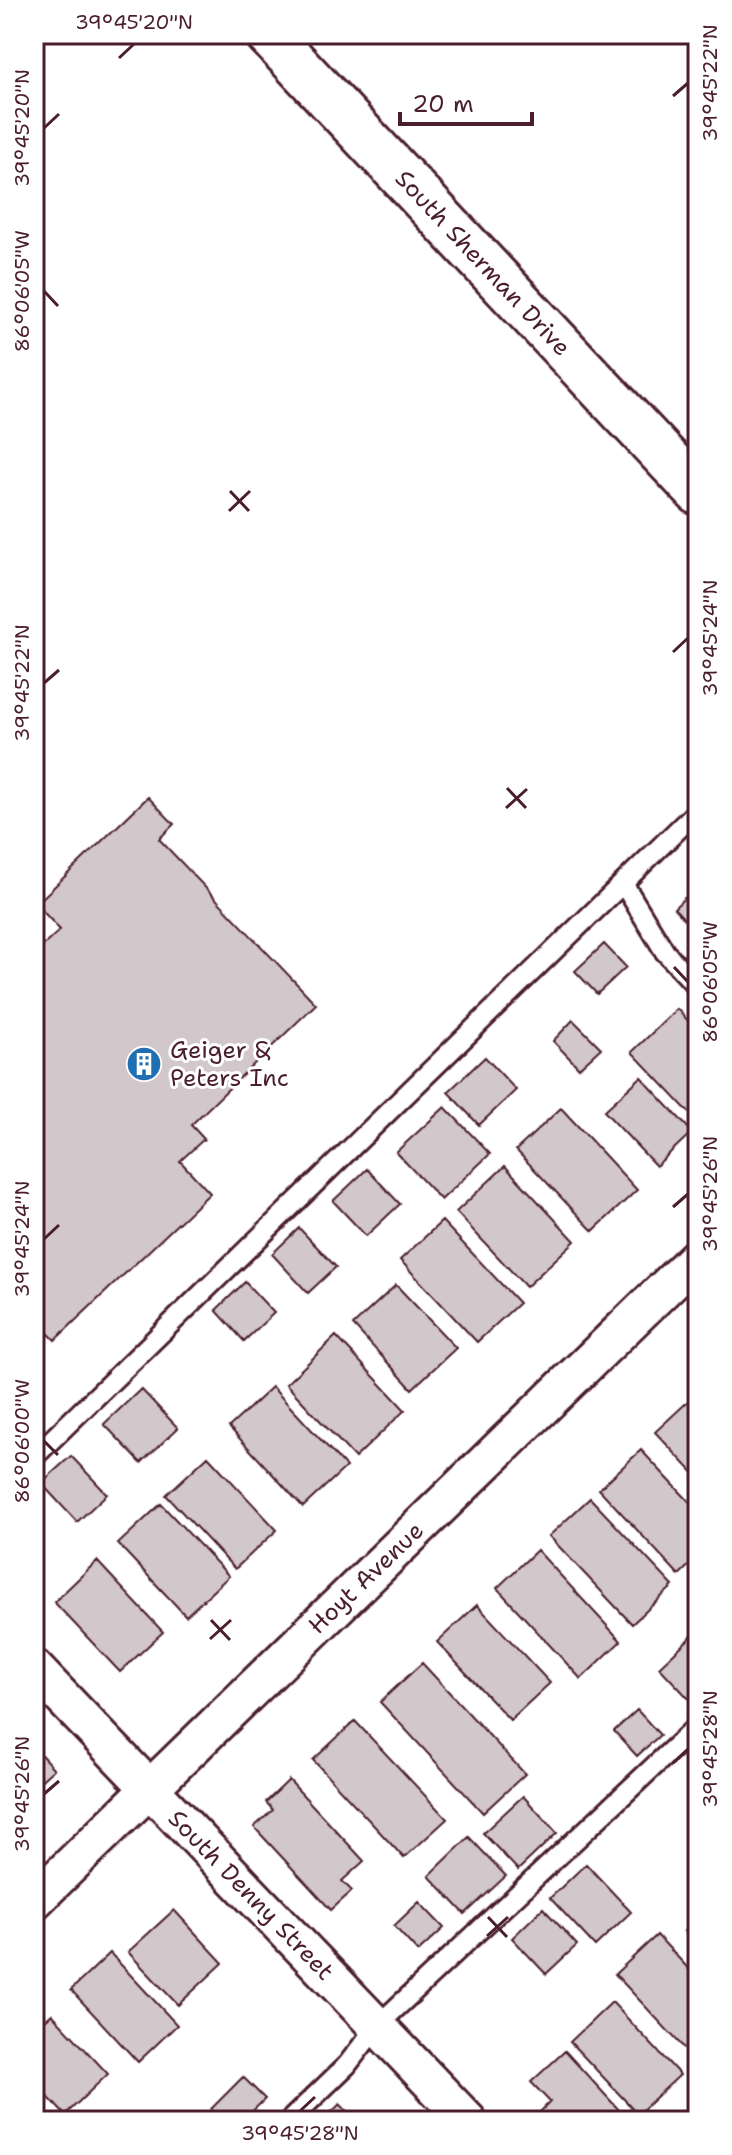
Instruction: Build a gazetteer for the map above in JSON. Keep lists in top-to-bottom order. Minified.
{"streets":{"main road":["South Sherman Drive"],"street":["Hoyt Avenue","South Denny Street"]},"crossings":[["Hoyt Avenue","South Denny Street"]],"places":{"building":["Geiger & Peters Inc"]},"scale_bar":"20 m","coordinates":["39°45'20\"N","39°45'22\"N","86°06'05\"W","39°45'24\"N","39°45'26\"N","86°06'00\"W","39°45'28\"N"]}
